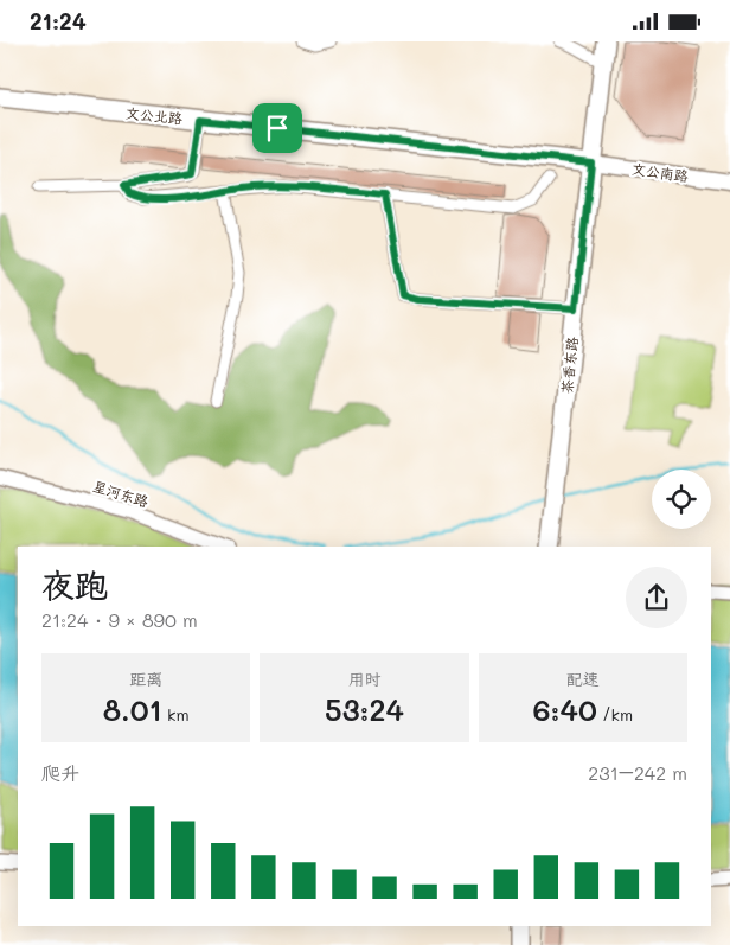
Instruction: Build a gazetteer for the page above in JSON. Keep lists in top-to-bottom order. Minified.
{"streets":{"main road":["文公北路","文公南路","茶香东路"],"street":["星河东路"]},"crossings":[["文公北路","文公南路"],["文公北路","茶香东路"],["文公南路","茶香东路"]],"page":{"status":"21:24","heading":["夜跑","21:24 · 9 × 890 m"],"stats":[["距离","8.01 km"],["用时","53:24"],["配速","6:40 /km"]],"chart":["爬升","231–242 m"]}}
